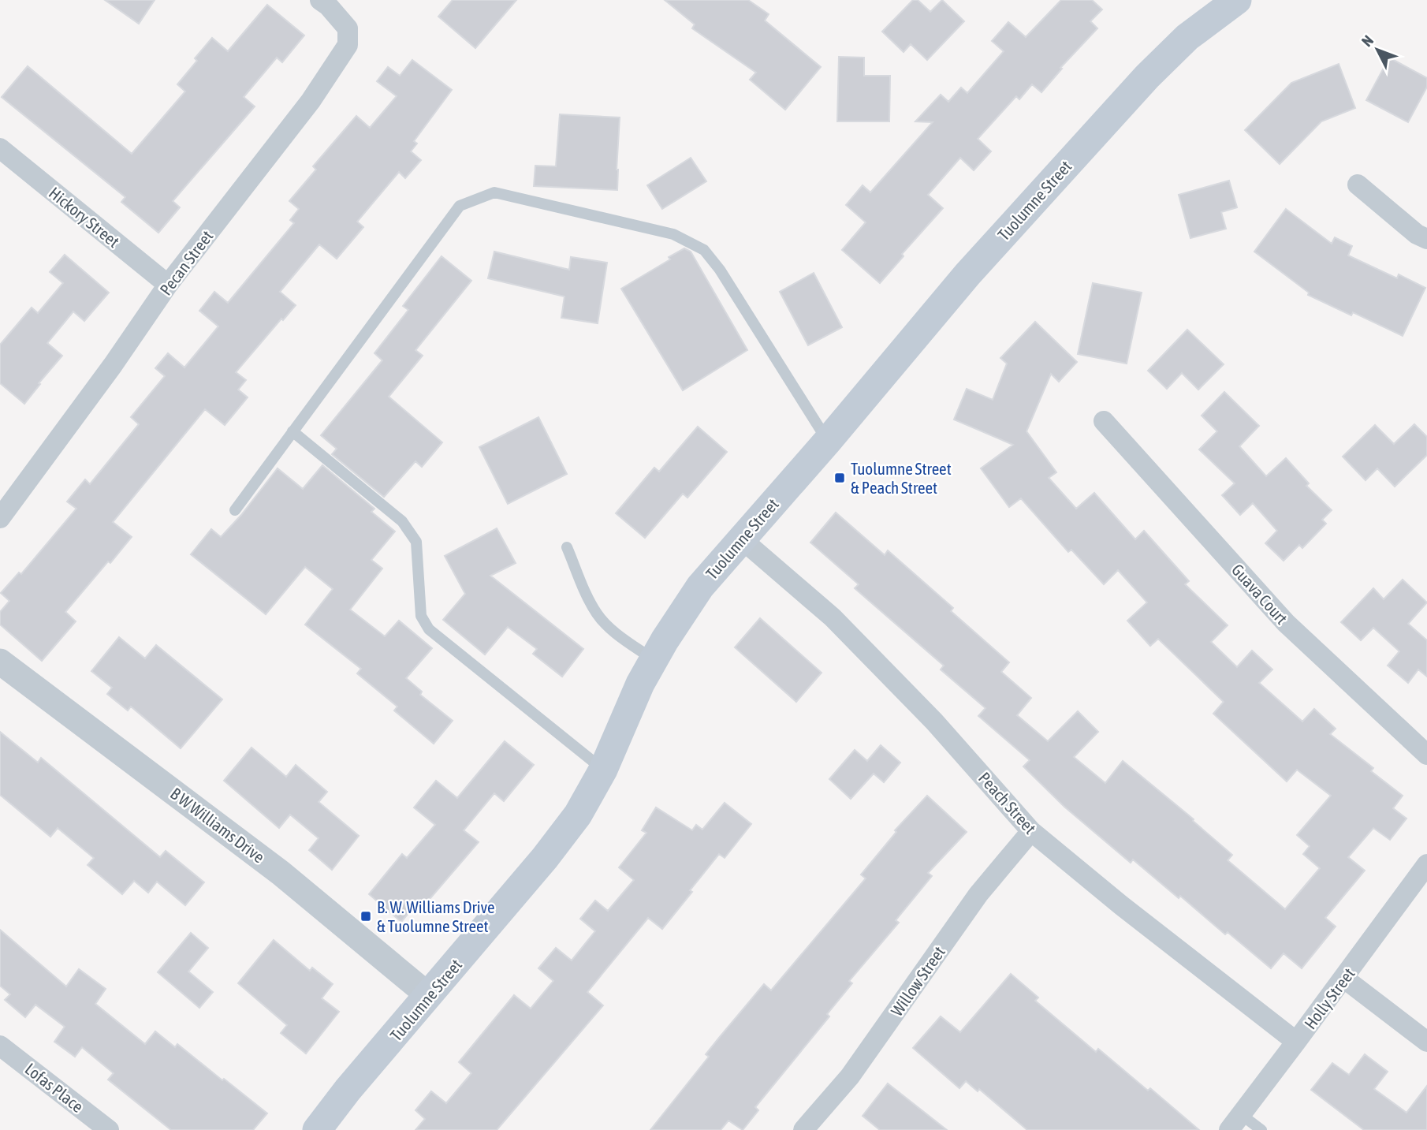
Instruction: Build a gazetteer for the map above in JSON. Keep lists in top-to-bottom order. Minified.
{"streets":{"main road":["Tuolumne Street"],"street":["Hickory Street","Pecan Street","Guava Court","Peach Street","B W Williams Drive","Willow Street","Holly Street","Lofas Place"]},"crossings":[["Tuolumne Street","Peach Street"],["Tuolumne Street","B W Williams Drive"],["Hickory Street","Pecan Street"],["Peach Street","Willow Street"],["Peach Street","Holly Street"]],"places":{"transit":["Tuolumne Street & Peach Street","B. W. Williams Drive & Tuolumne Street"]},"north":"top left"}
